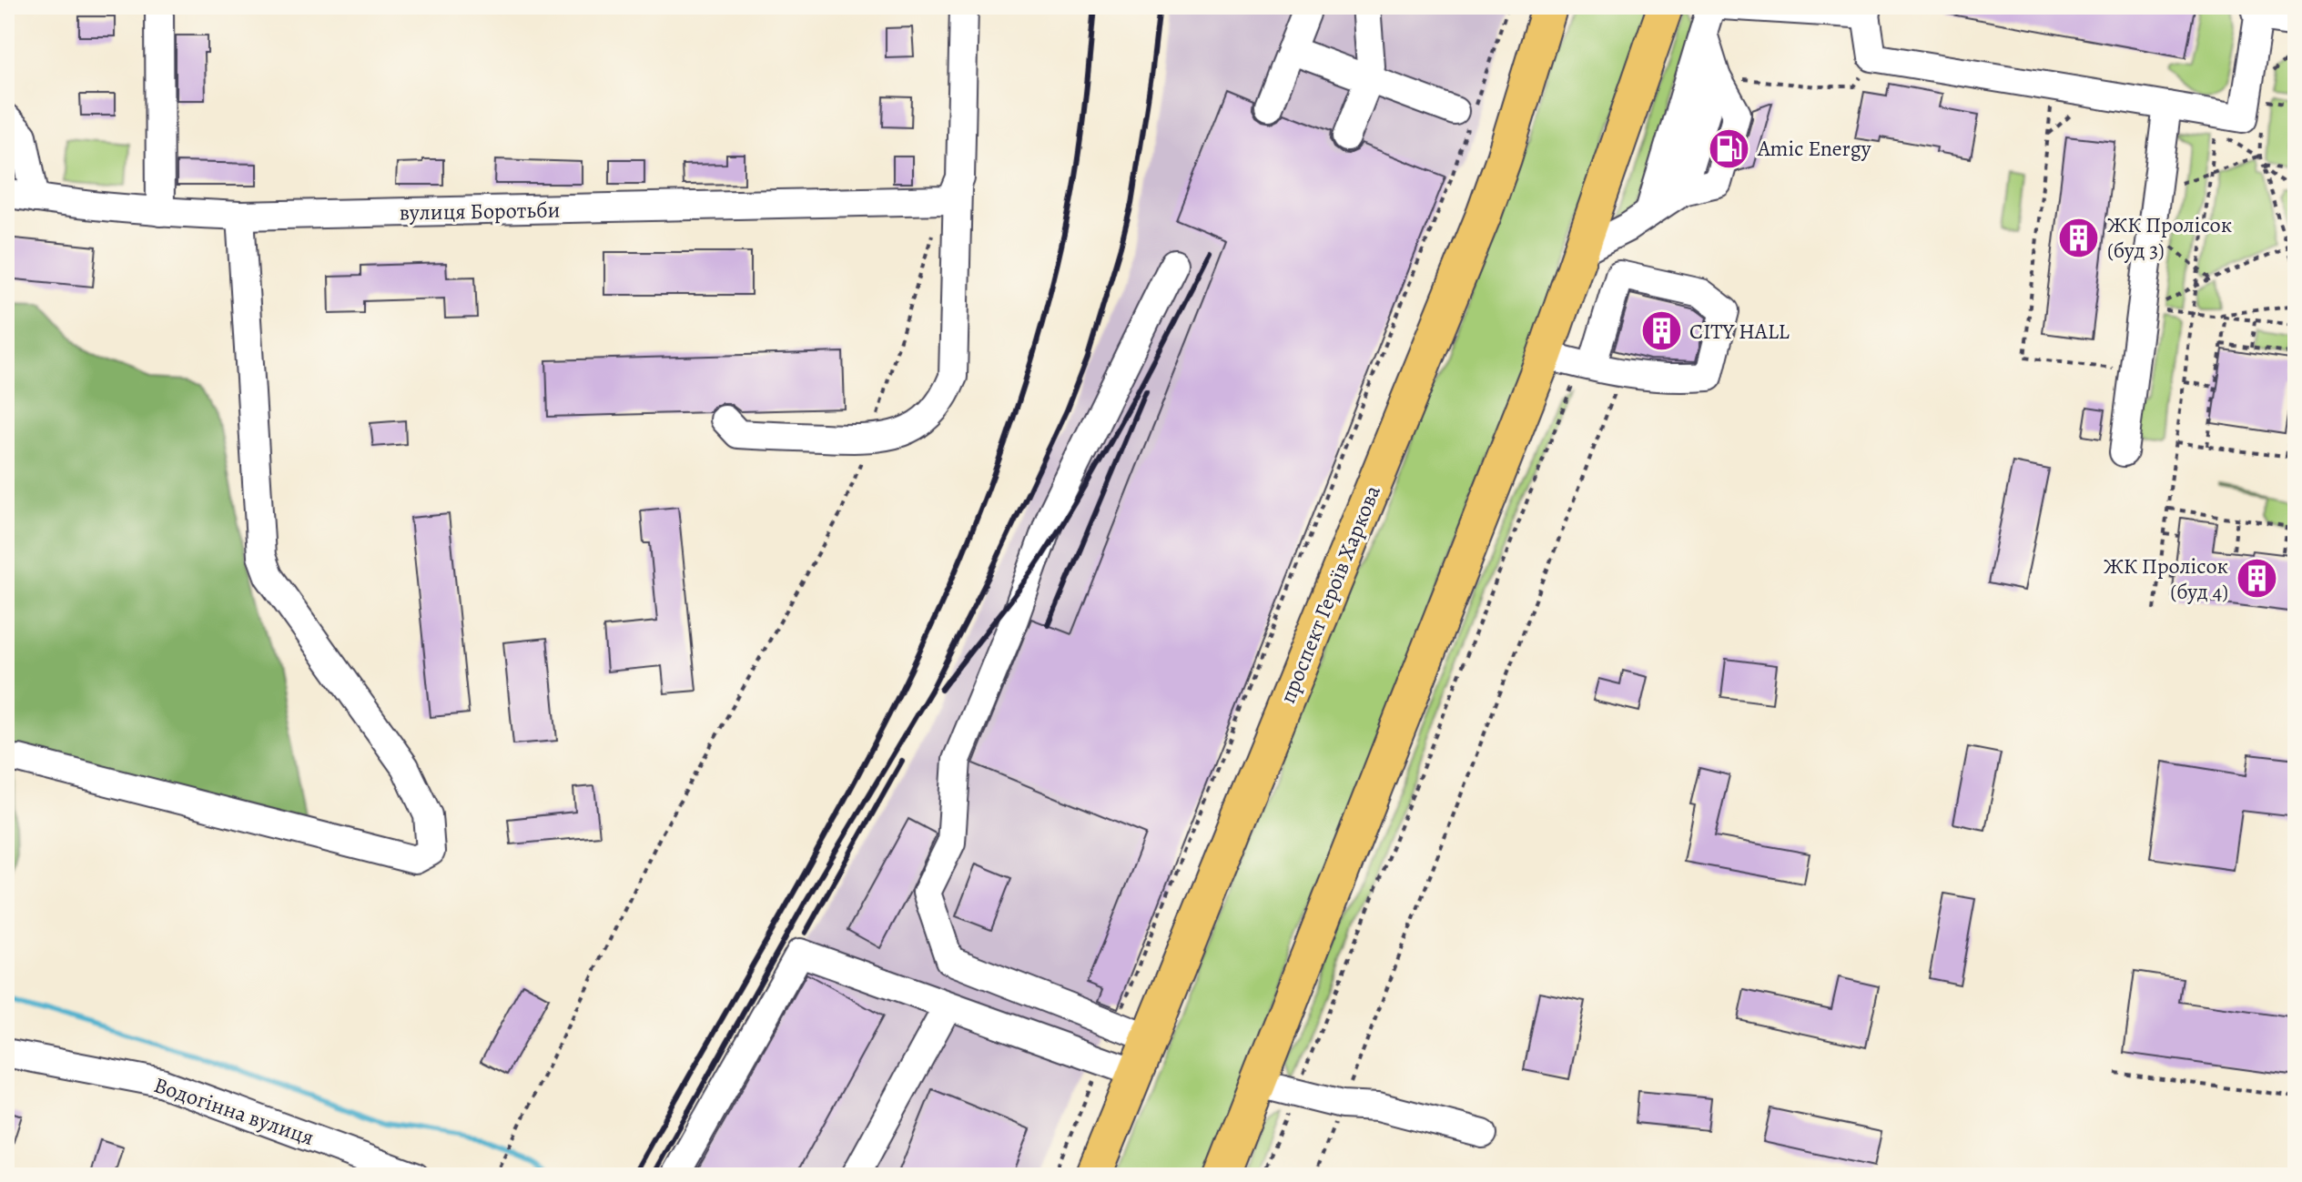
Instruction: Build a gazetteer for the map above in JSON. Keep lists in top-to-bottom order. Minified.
{"streets":{"main road":["проспект Героїв Харкова"],"street":["вулиця Боротьби","Водогінна вулиця"]},"places":{"fuel station":["Amic Energy"],"building":["ЖК Пролісок (буд 3)","CITY HALL","ЖК Пролісок (буд 4)"]}}
